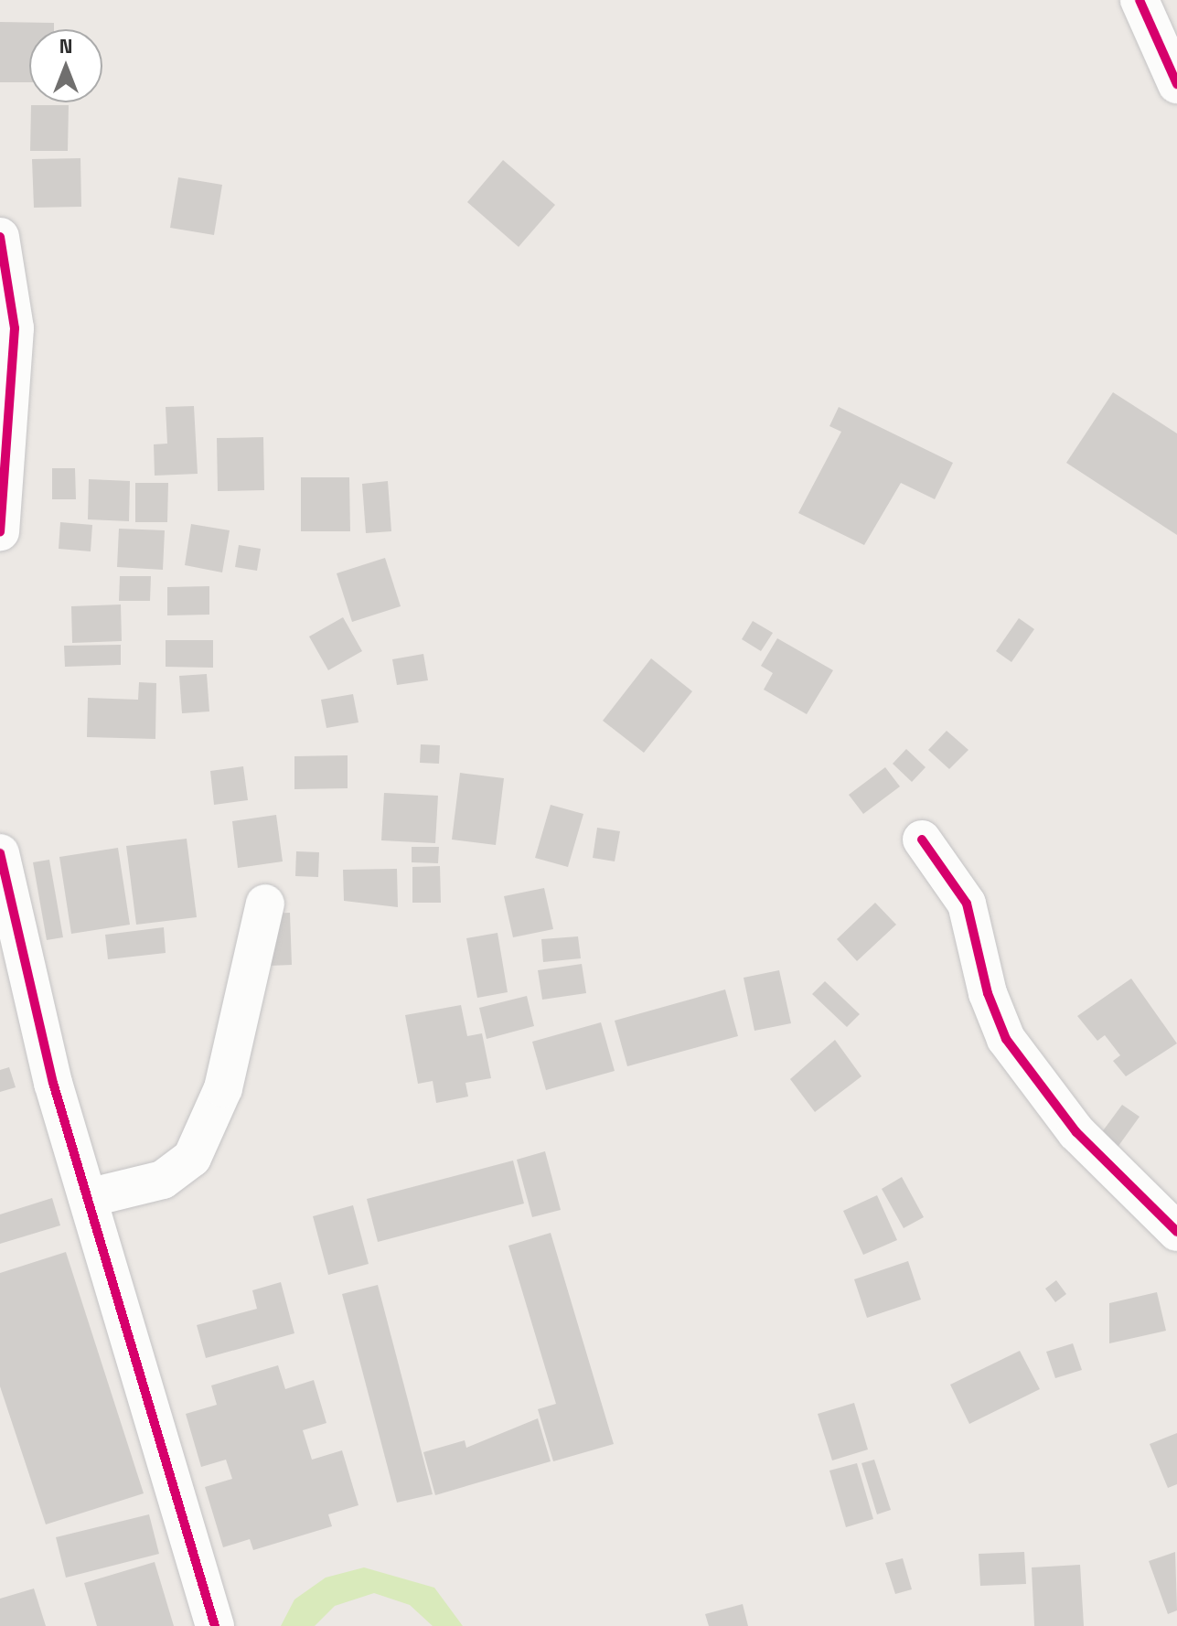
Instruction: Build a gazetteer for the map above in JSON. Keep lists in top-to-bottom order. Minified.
{"north":"top"}
